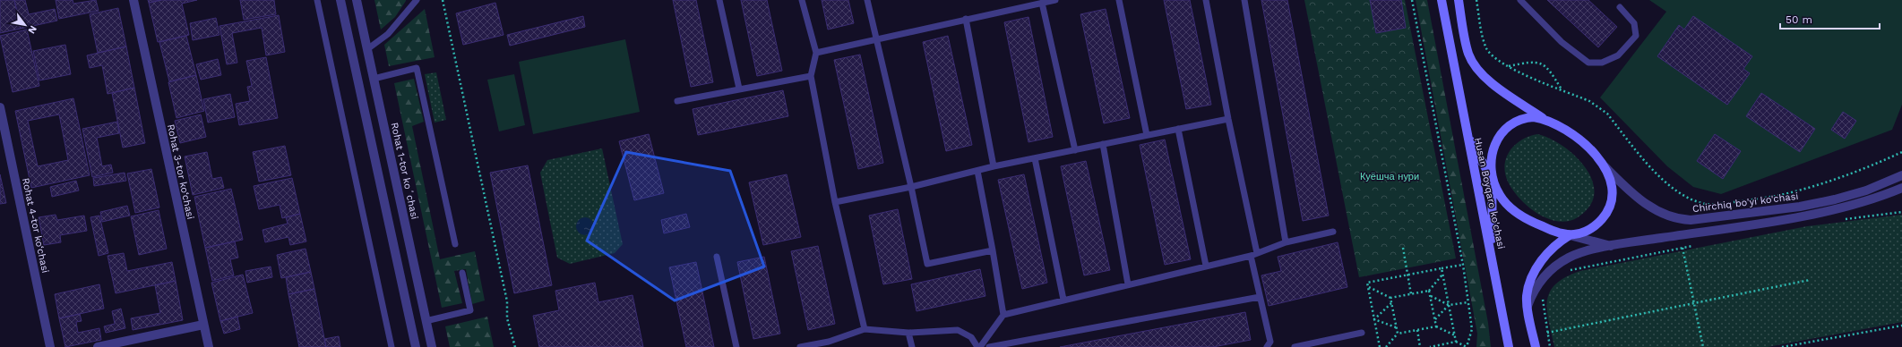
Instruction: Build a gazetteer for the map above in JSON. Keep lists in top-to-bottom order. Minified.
{"streets":{"main road":["Husan Boyqaro ko'chasi"],"street":["Rohat 1-tor koʻchasi","Rohat 3-tor ko‘chasi","Chirchiq bo'yi ko'chasi","Rohat 4-tor ko‘chasi"]},"crossings":[["Husan Boyqaro ko'chasi","Chirchiq bo'yi ko'chasi"]],"parks":["Куёшча нури"],"scale_bar":"50 m","north":"bottom right"}
